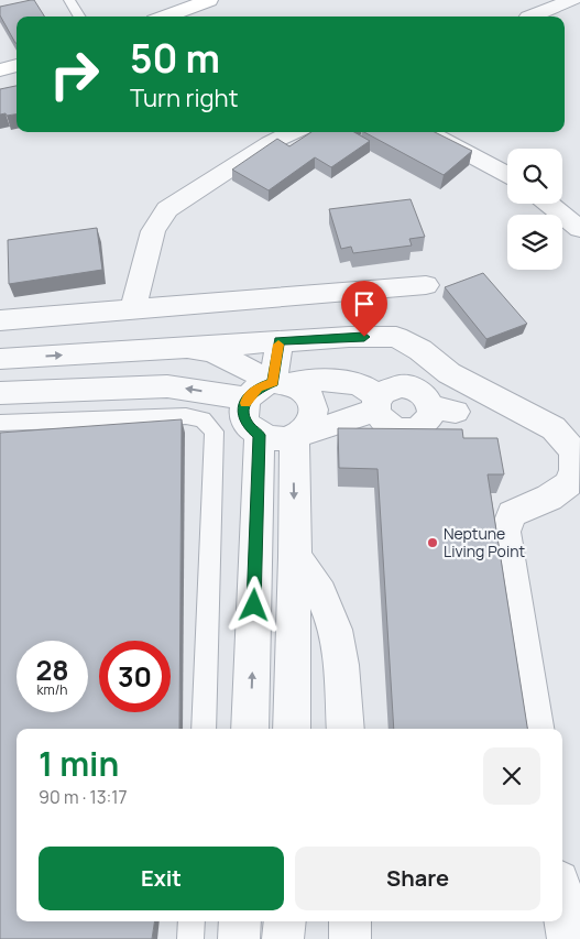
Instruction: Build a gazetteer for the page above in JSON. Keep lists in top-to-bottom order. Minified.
{"places":["Neptune Living Point"],"page":{"turn":["50 m","Turn right"],"speed":"28 km/h","limit":"30","heading":["1 min","90 m · 13:17"],"buttons":["Exit","Share"]}}
